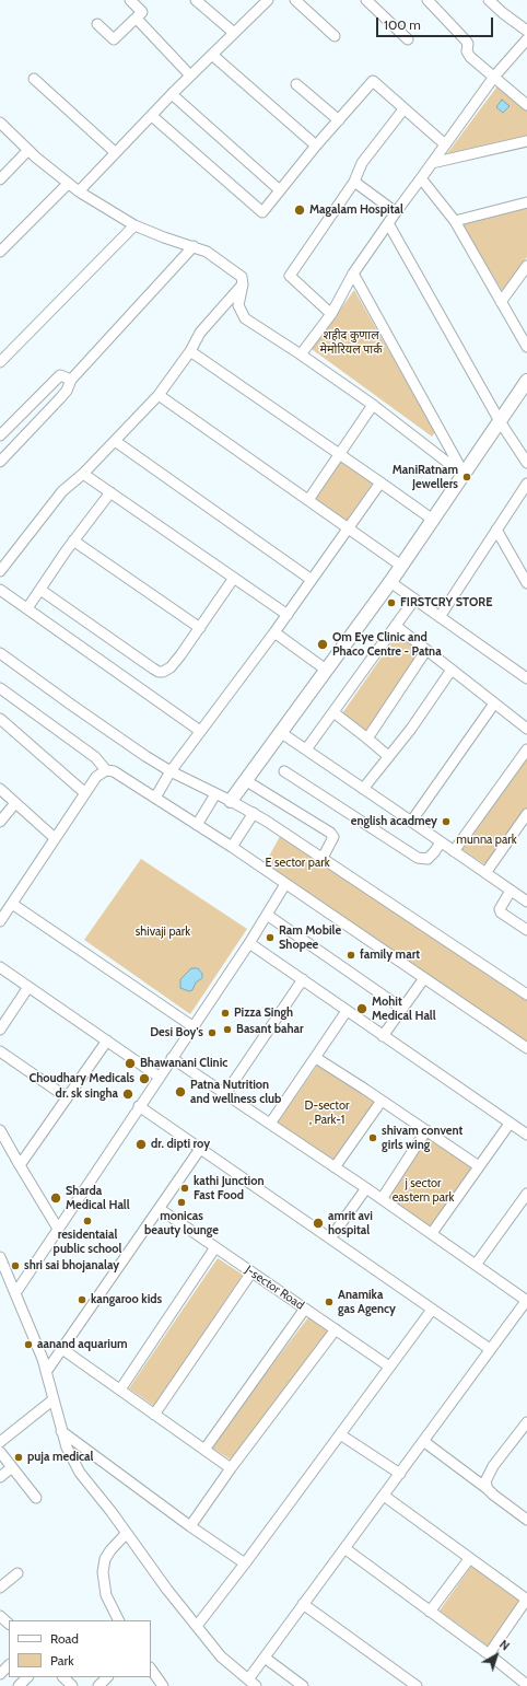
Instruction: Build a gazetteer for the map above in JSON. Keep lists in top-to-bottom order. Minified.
{"streets":{"street":["J-sector Road"]},"parks":["शहीद कुणाल मेमोरियल पार्क","munna park","E sector park","shivaji park","D-sector , Park-1","j sector eastern park"],"places":["Magalam Hospital","ManiRatnam Jewellers","FIRSTCRY STORE","Om Eye Clinic and Phaco Centre - Patna","english acadmey","Ram Mobile Shopee","family mart","Mohit Medical Hall","Pizza Singh","Basant bahar","Desi Boy's","Bhawanani Clinic","Choudhary Medicals","Patna Nutrition and wellness club","dr. sk singha","shivam convent girls wing","dr. dipti roy","kathi Junction Fast Food","Sharda Medical Hall","monicas beauty lounge","residentaial public school","amrit avi hospital","shri sai bhojanalay","kangaroo kids","Anamika gas Agency","aanand aquarium","puja medical"],"legend":["Road","Park"],"scale_bar":"100 m","north":"top right"}
